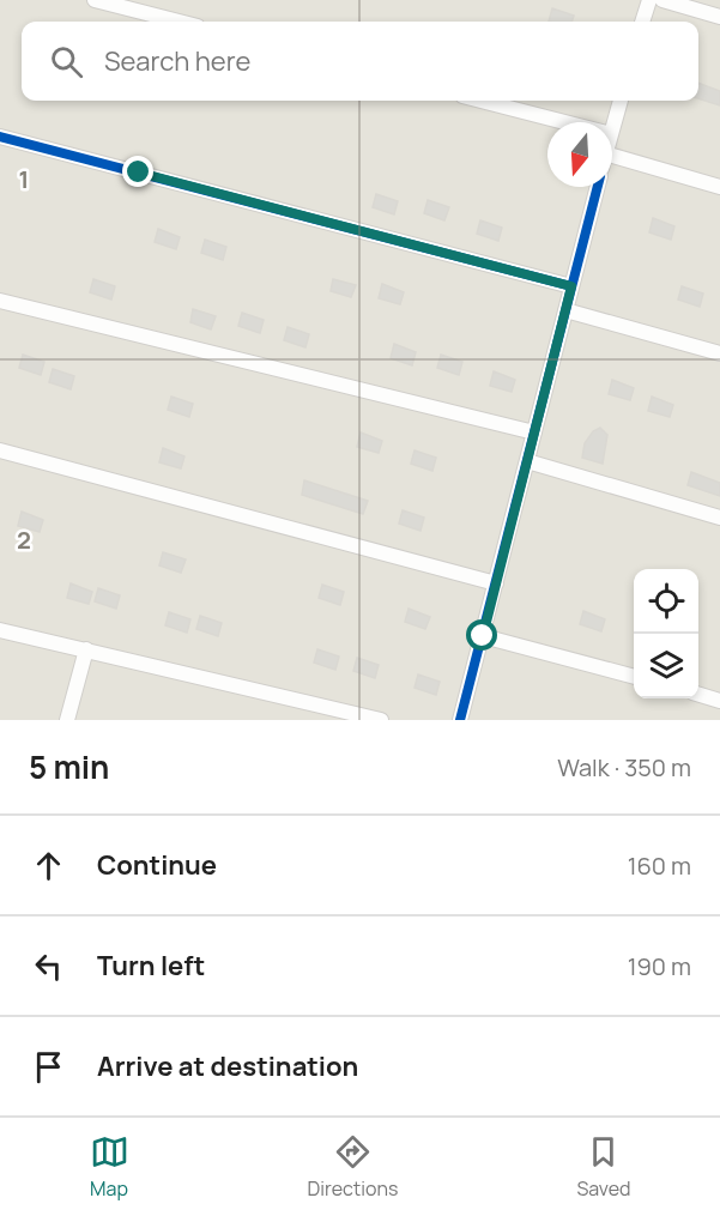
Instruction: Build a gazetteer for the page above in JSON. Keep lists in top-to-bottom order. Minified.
{"north":"bottom","page":{"search":"Search here","heading":["5 min","Walk · 350 m"],"list":[["Continue","160 m"],["Turn left","190 m"],"Arrive at destination"],"nav":["Map","Directions","Saved"]},"grid":{"rows":["1","2"]}}
